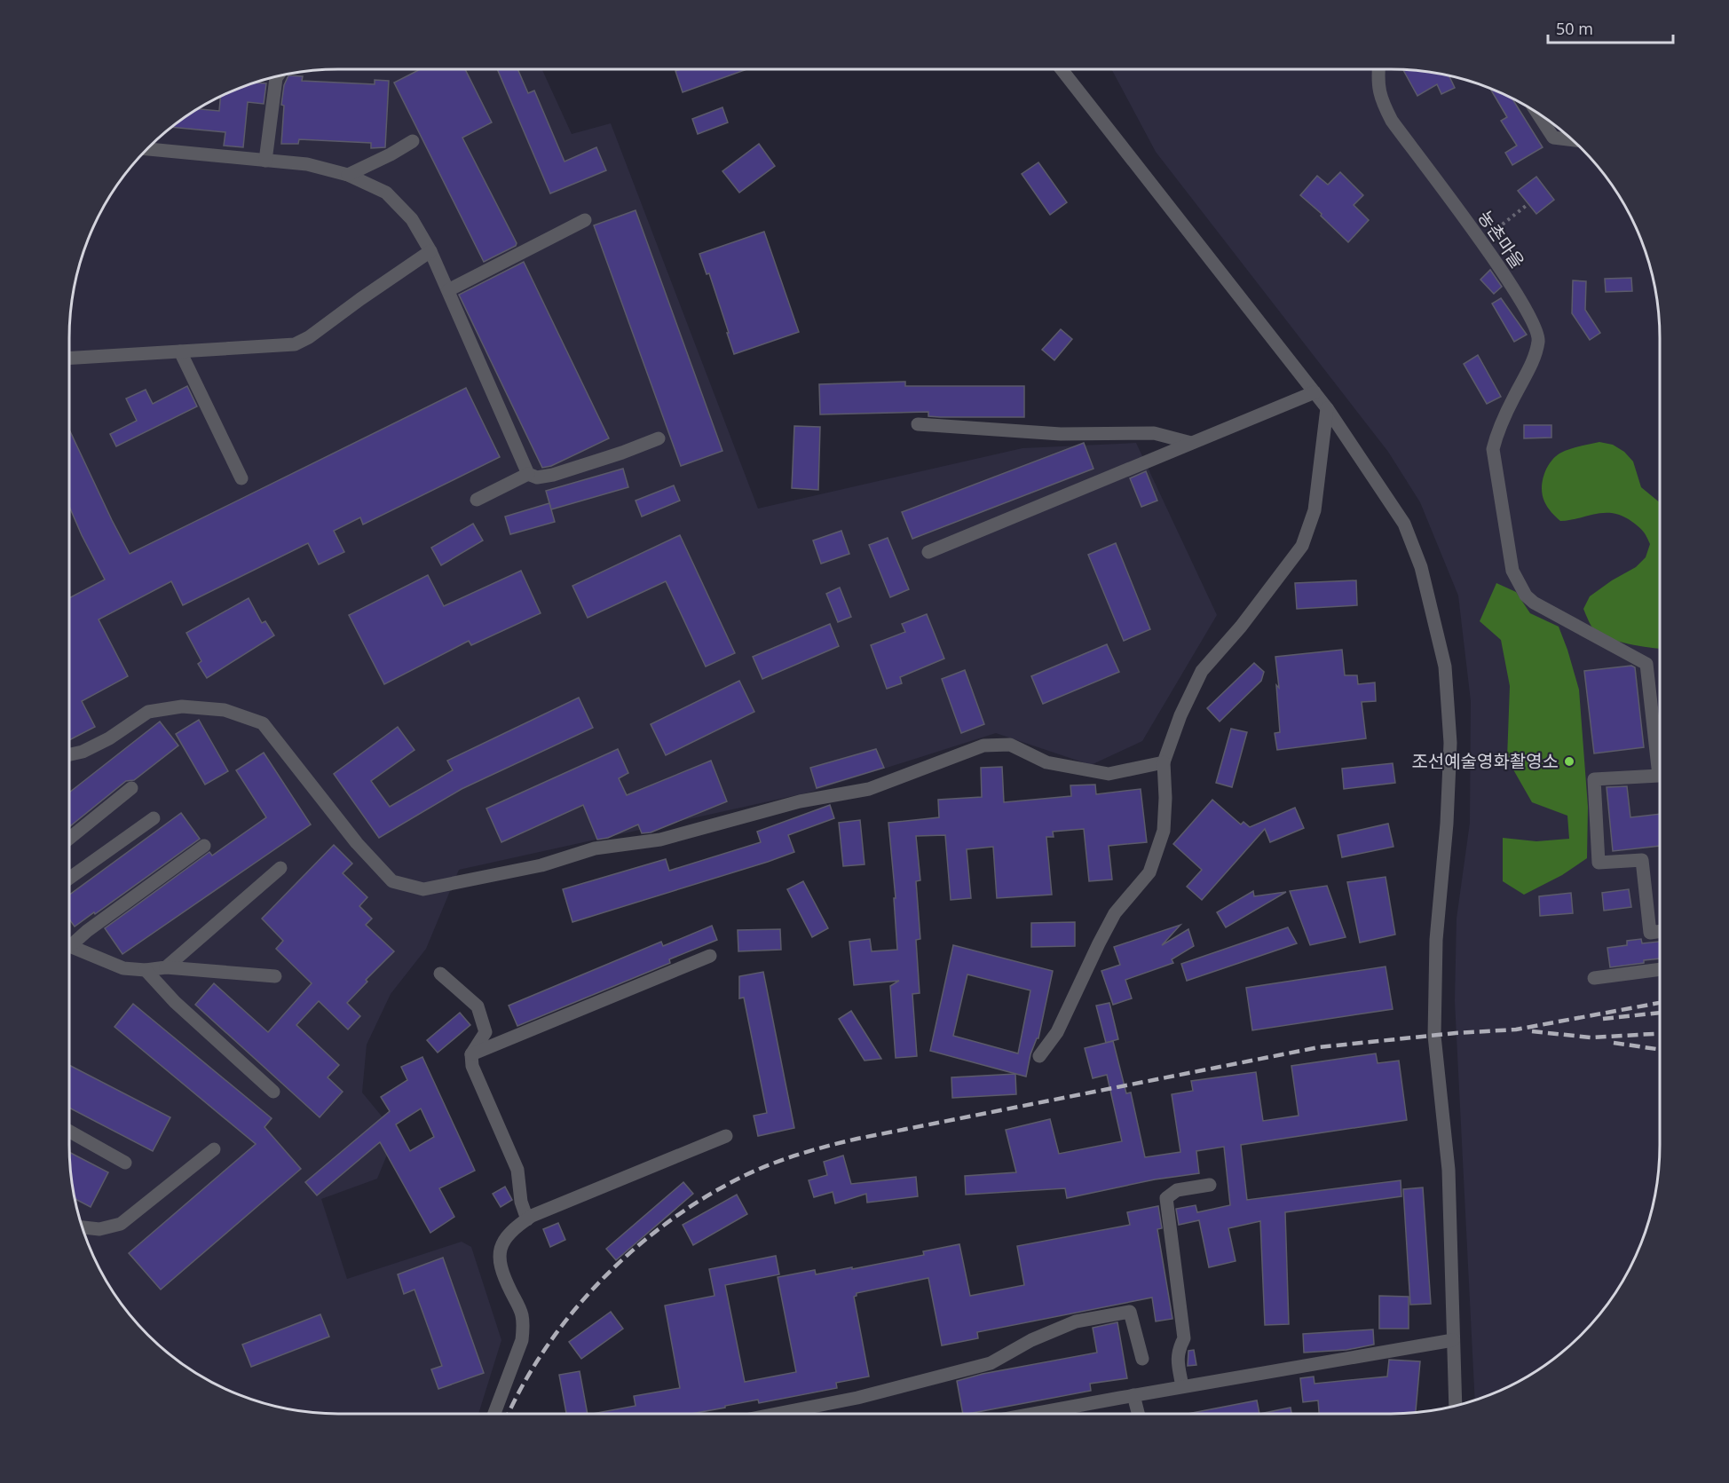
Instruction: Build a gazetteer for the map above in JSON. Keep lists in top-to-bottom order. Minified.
{"streets":{"street":["농촌마을"]},"places":["조선예술영화촬영소"],"scale_bar":"50 m"}
